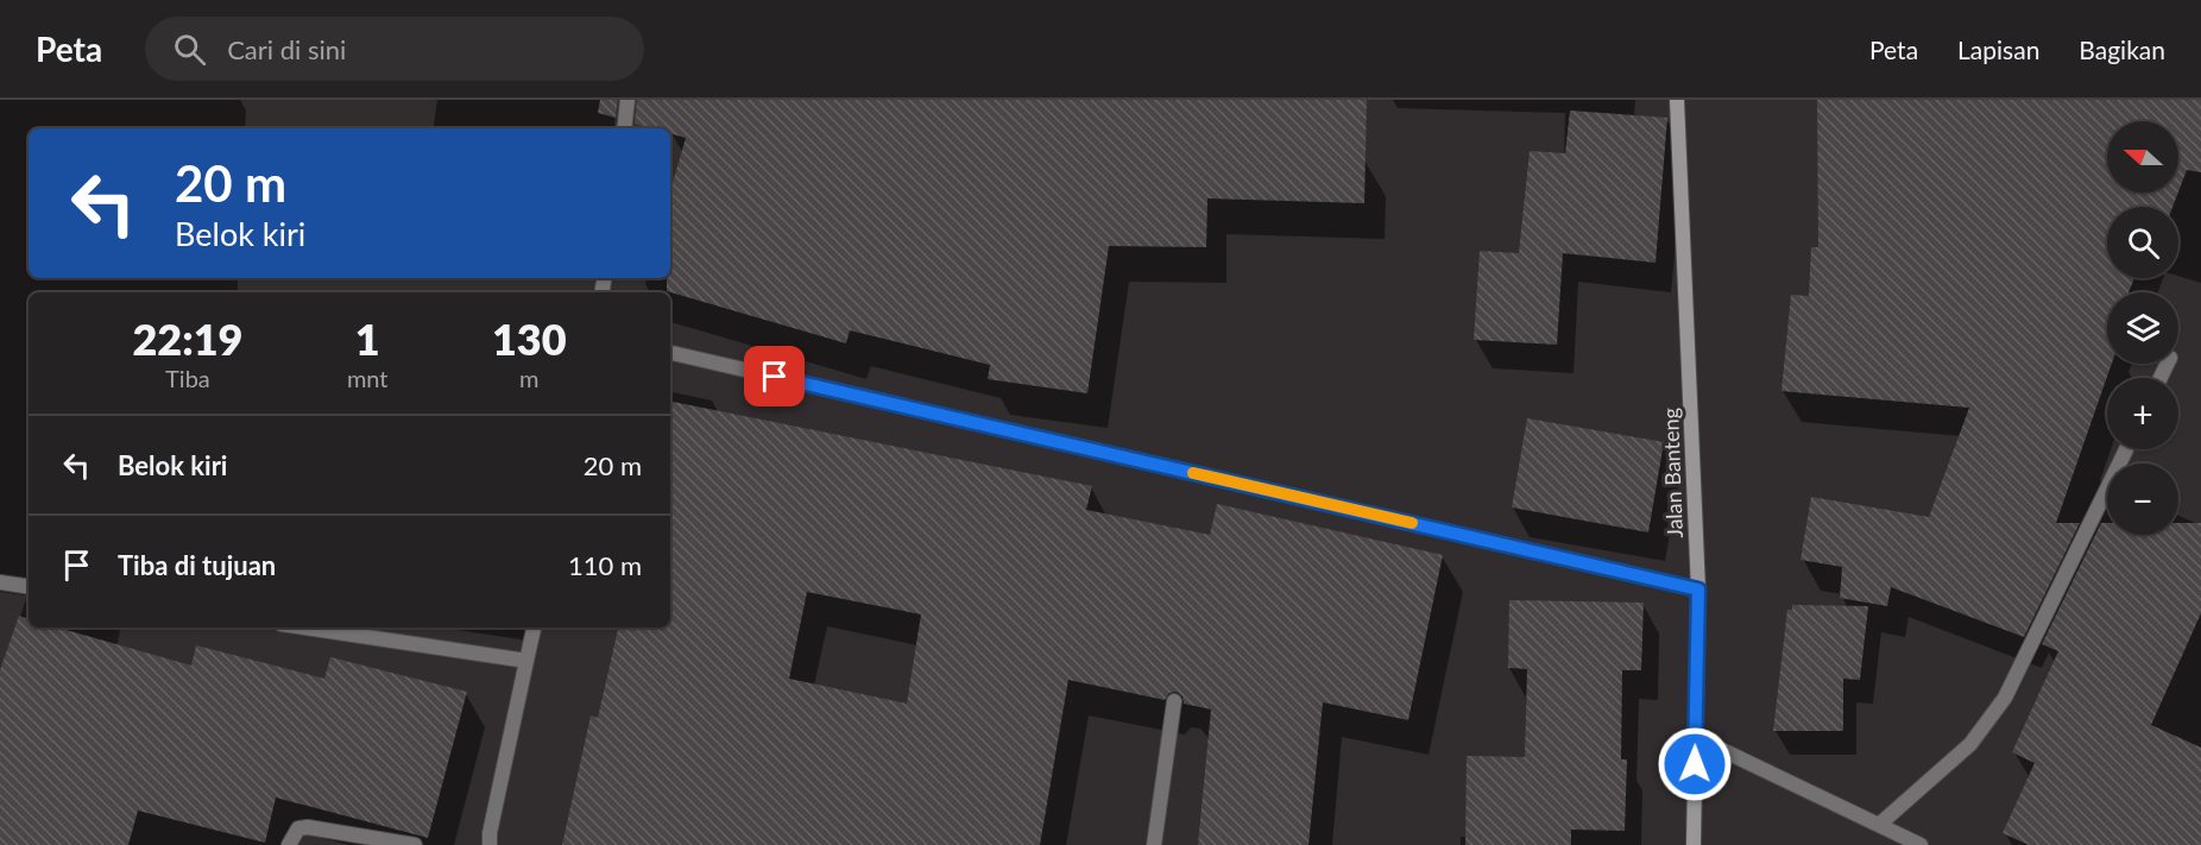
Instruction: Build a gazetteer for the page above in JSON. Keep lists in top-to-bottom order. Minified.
{"streets":{"street":["Jalan Banteng"]},"north":"left","page":{"header":"Peta","search":"Cari di sini","nav":["Peta","Lapisan","Bagikan"],"map_buttons":["+","−"],"turn":["20 m","Belok kiri"],"eta":["22:19","Tiba","1","mnt","130","m"],"list":[{"name":"Belok kiri","value":"20 m"},{"name":"Tiba di tujuan","value":"110 m"}]}}
